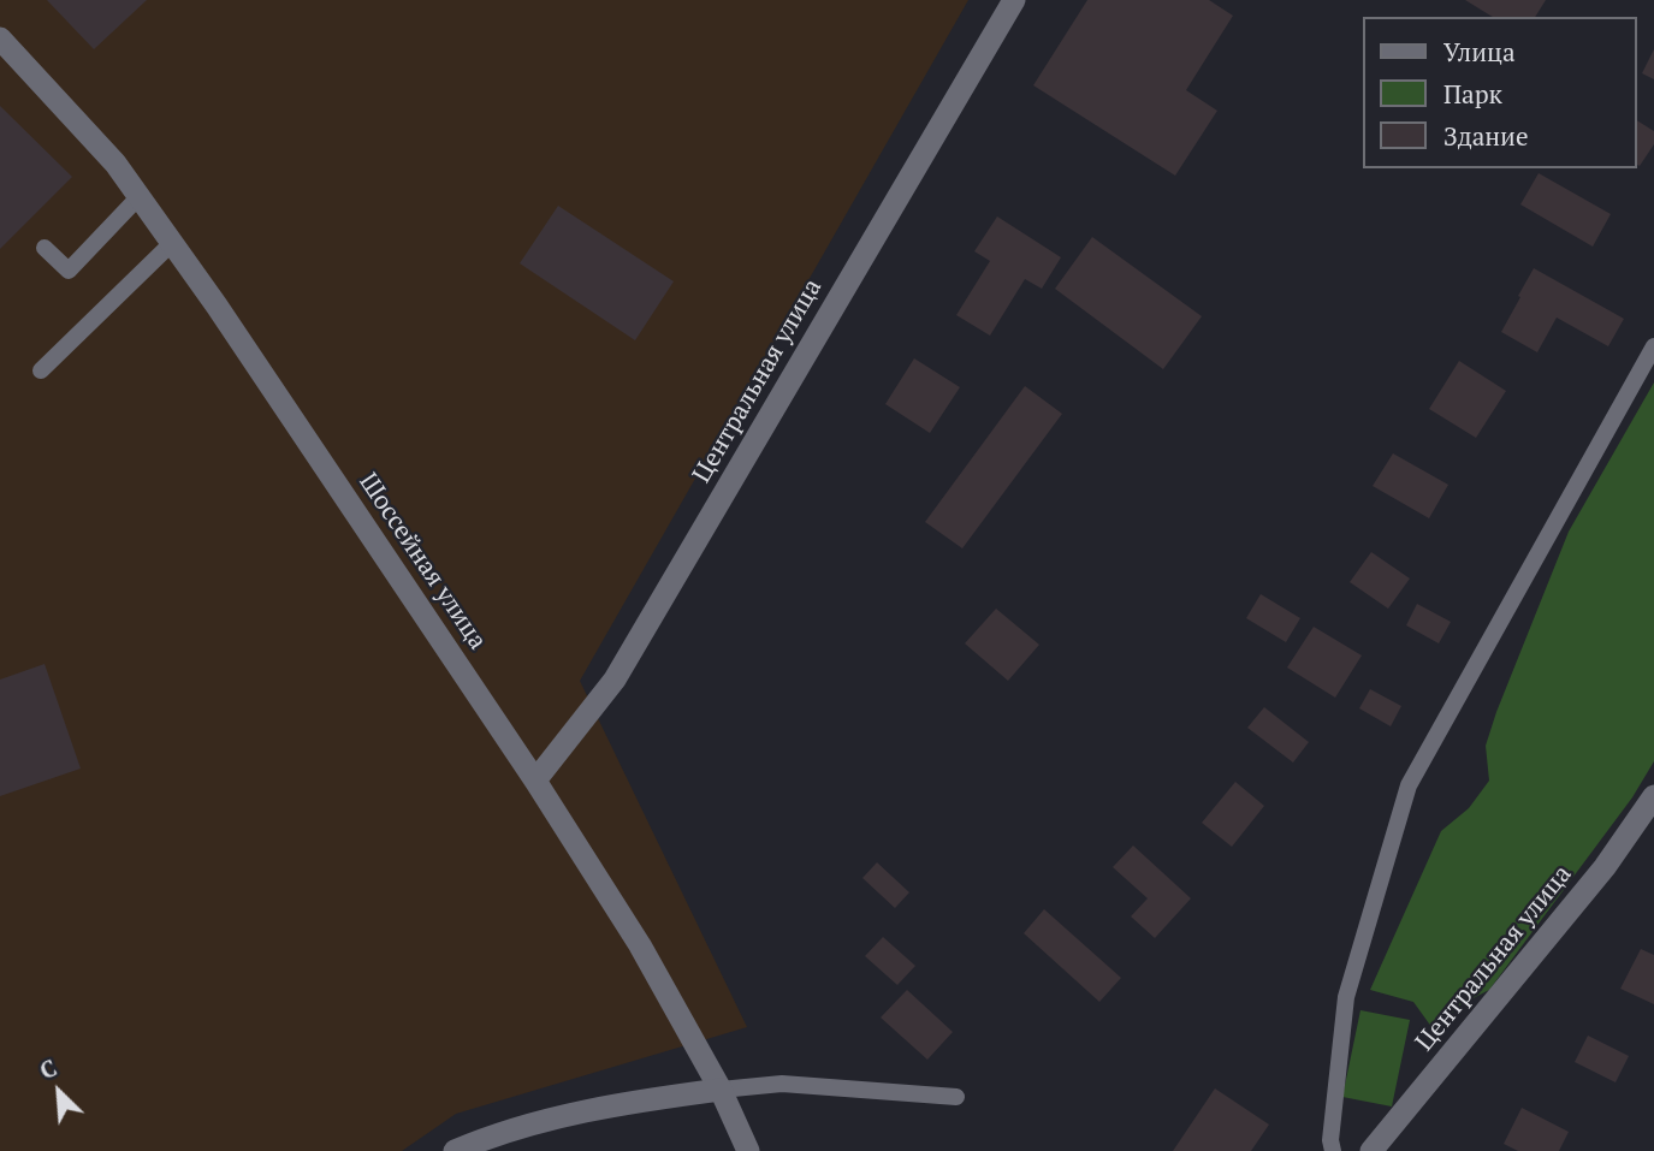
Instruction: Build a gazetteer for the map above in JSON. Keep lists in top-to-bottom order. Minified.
{"streets":{"street":["Центральная улица","Шоссейная улица"]},"crossings":[["Центральная улица","Шоссейная улица"]],"legend":["Улица","Парк","Здание"],"north":"top left"}
